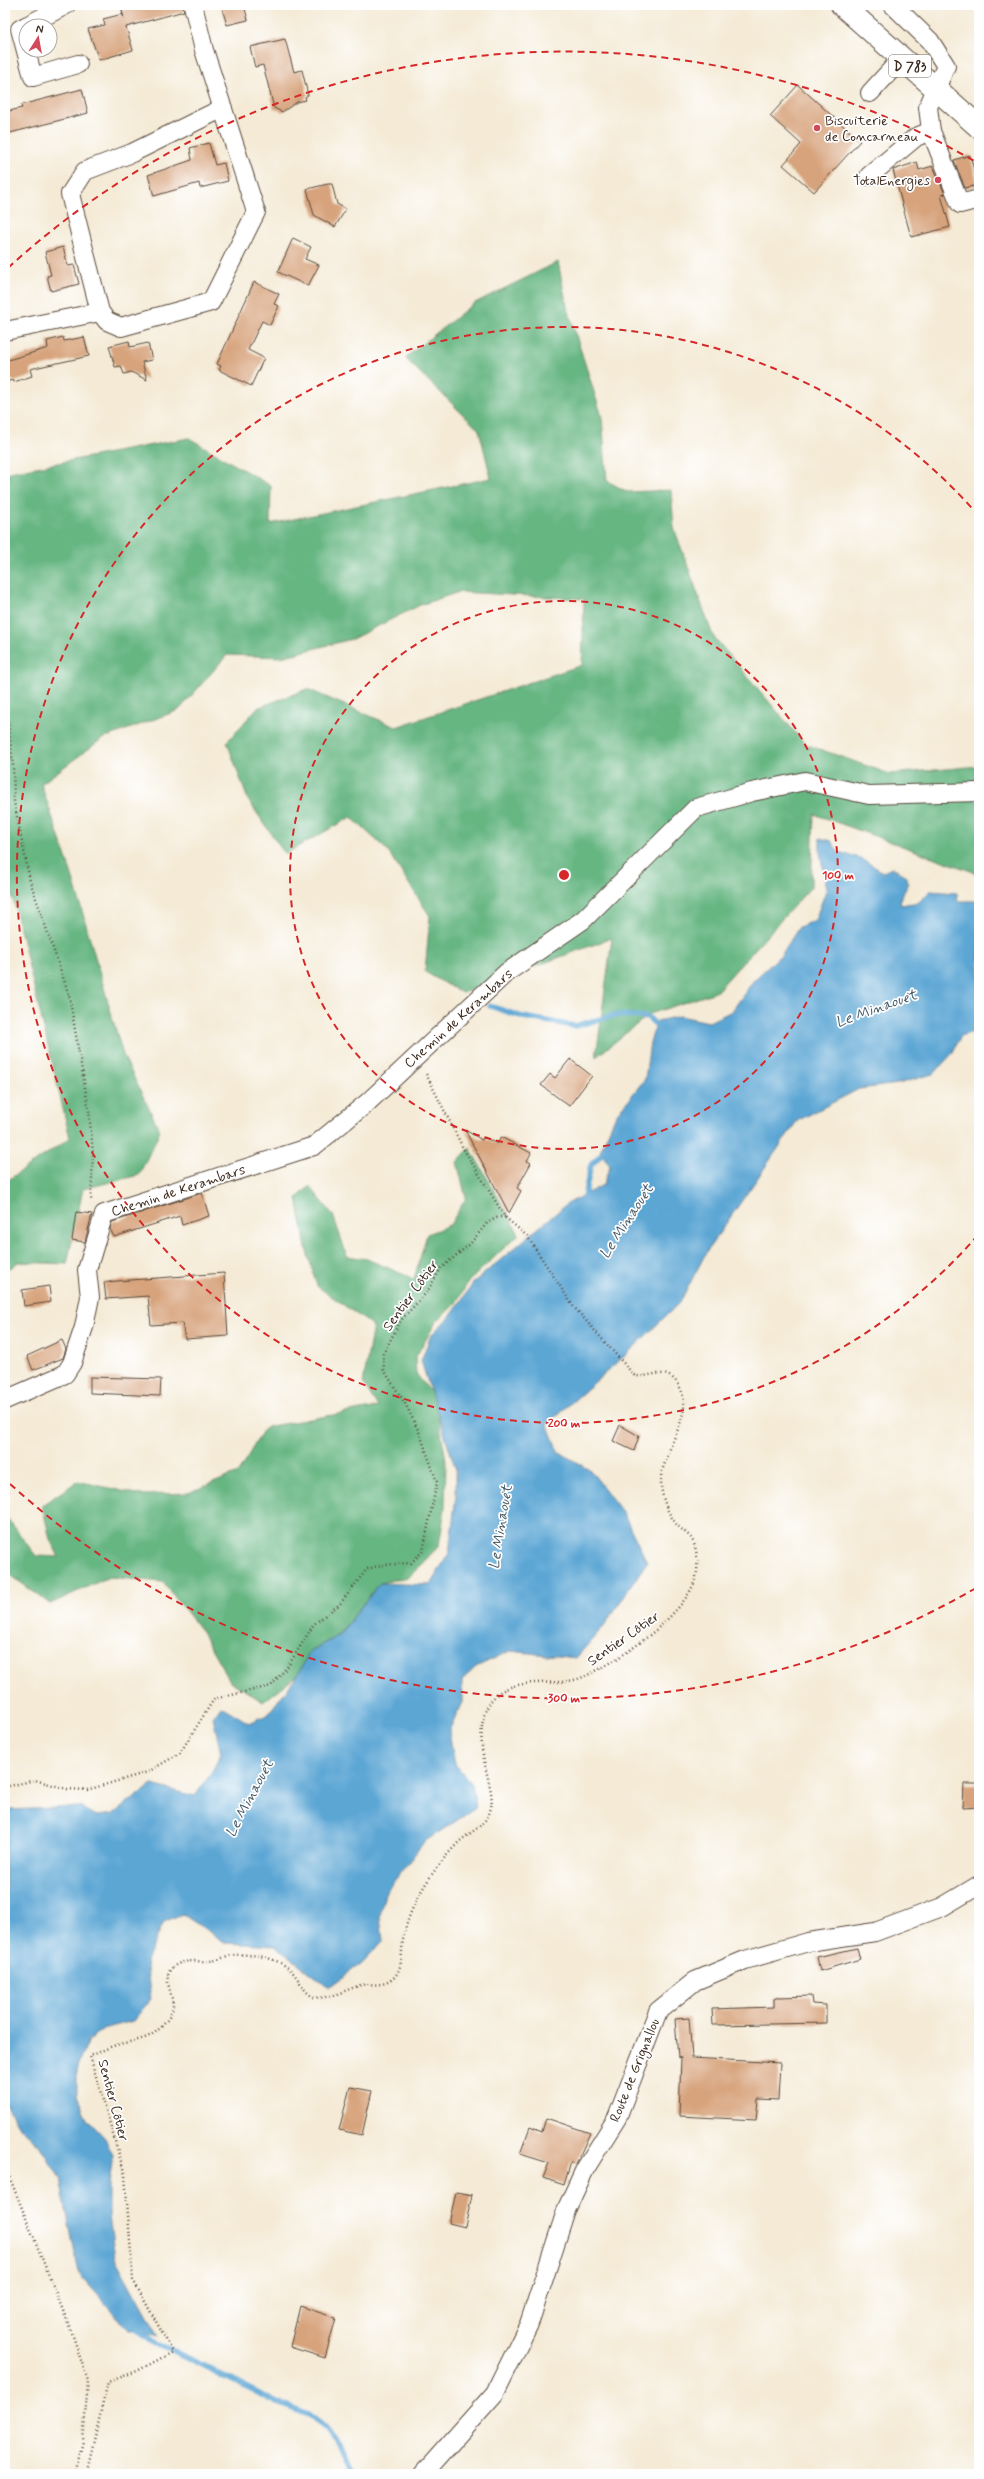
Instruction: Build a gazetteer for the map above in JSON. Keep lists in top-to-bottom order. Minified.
{"streets":{"main road":["D 783"],"street":["Chemin de Kerambars","Route de Grignallou"],"path":["Sentier Côtier"]},"water":["Le Minaouët"],"places":["Biscuiterie de Concarneau","TotalEnergies"],"north":"top","rings":["100 m","200 m","300 m"]}
